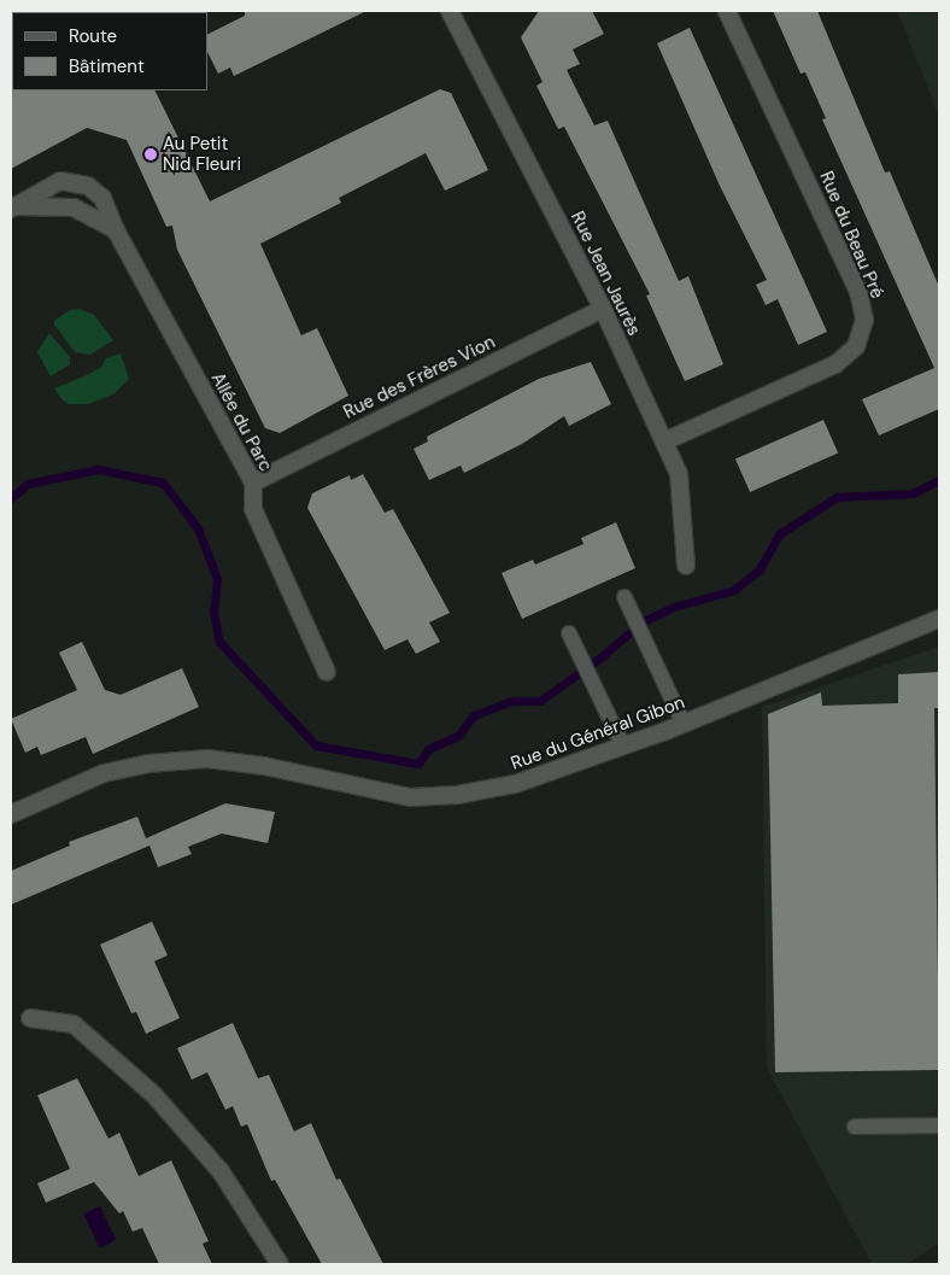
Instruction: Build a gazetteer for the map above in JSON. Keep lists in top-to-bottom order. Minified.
{"streets":{"street":["Rue du Beau Pré","Rue Jean Jaurès","Rue des Frères Vion","Allée du Parc","Rue du Général Gibon"]},"crossings":[["Rue du Beau Pré","Rue Jean Jaurès"],["Rue Jean Jaurès","Rue des Frères Vion"],["Rue des Frères Vion","Allée du Parc"]],"places":["Au Petit Nid Fleuri"],"legend":["Route","Bâtiment"]}
